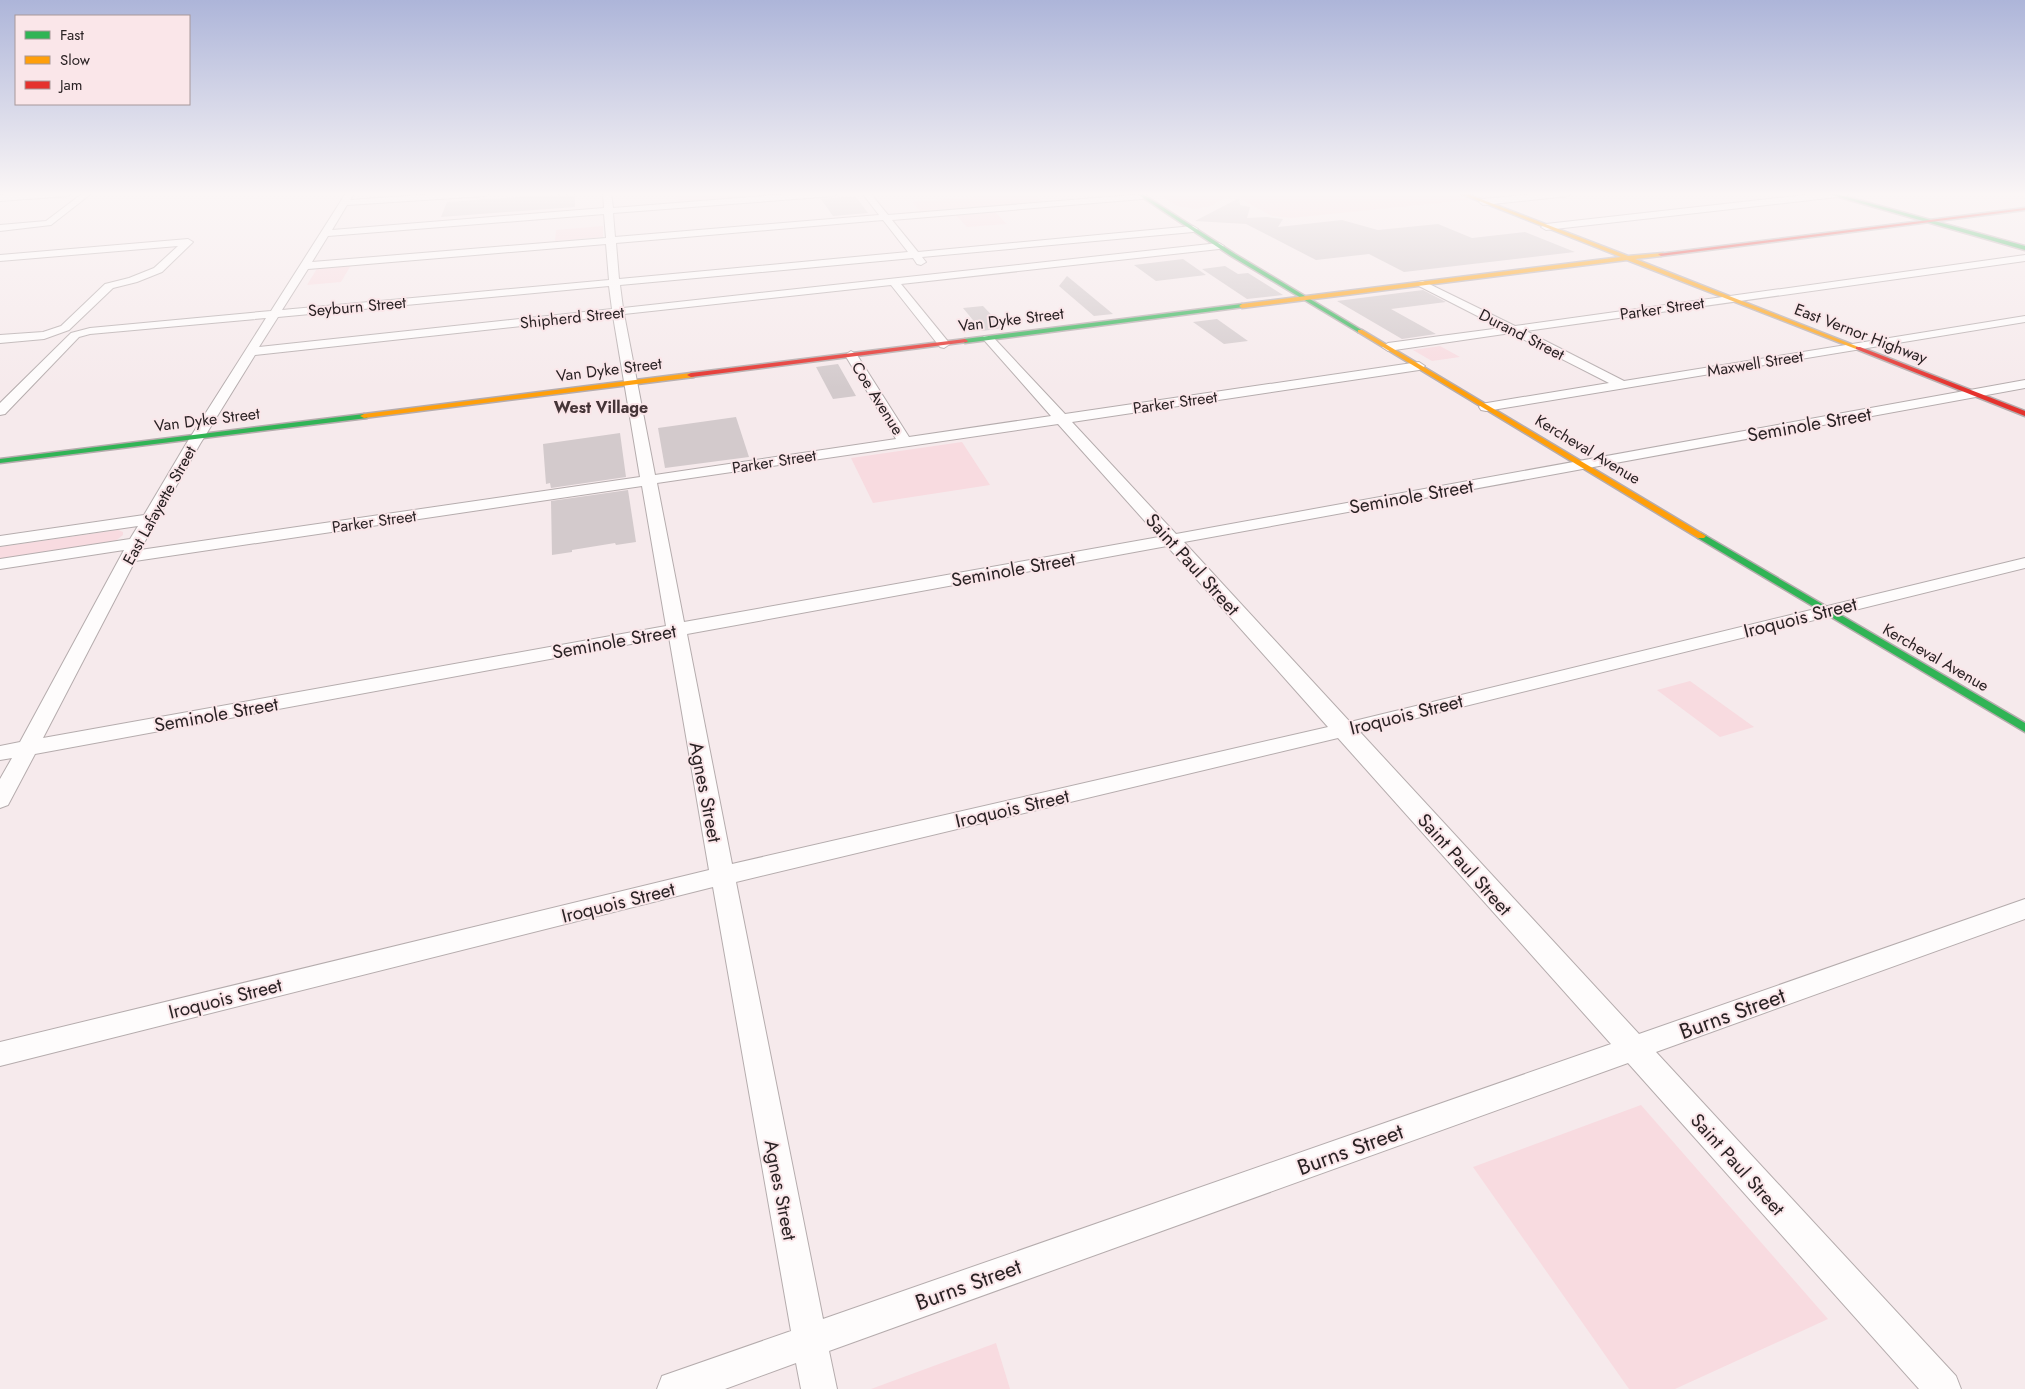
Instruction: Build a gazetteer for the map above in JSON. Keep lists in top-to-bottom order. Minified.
{"streets":{"street":["Seyburn Street","Parker Street","Shipherd Street","Van Dyke Street","East Vernor Highway","Durand Street","Maxwell Street","Coe Avenue","Seminole Street","Kercheval Avenue","East Lafayette Street","Saint Paul Street","Iroquois Street","Agnes Street","Burns Street"]},"crossings":[["Seyburn Street","East Lafayette Street"],["Seyburn Street","Agnes Street"],["Parker Street","East Vernor Highway"],["Parker Street","Durand Street"],["Parker Street","Coe Avenue"],["Parker Street","Kercheval Avenue"],["Parker Street","East Lafayette Street"],["Parker Street","Saint Paul Street"],["Parker Street","Agnes Street"],["Shipherd Street","East Lafayette Street"],["Shipherd Street","Agnes Street"],["Van Dyke Street","East Vernor Highway"],["Van Dyke Street","Durand Street"],["Van Dyke Street","Coe Avenue"],["Van Dyke Street","Kercheval Avenue"],["Van Dyke Street","East Lafayette Street"],["Van Dyke Street","Saint Paul Street"],["Van Dyke Street","Agnes Street"],["East Vernor Highway","Maxwell Street"],["East Vernor Highway","Seminole Street"],["Durand Street","Maxwell Street"],["Maxwell Street","Kercheval Avenue"],["Seminole Street","Kercheval Avenue"],["Seminole Street","East Lafayette Street"],["Seminole Street","Saint Paul Street"],["Seminole Street","Agnes Street"],["Kercheval Avenue","Iroquois Street"],["Saint Paul Street","Iroquois Street"],["Saint Paul Street","Burns Street"],["Iroquois Street","Agnes Street"],["Agnes Street","Burns Street"]],"districts":["West Village"],"legend":["Fast","Slow","Jam"]}
